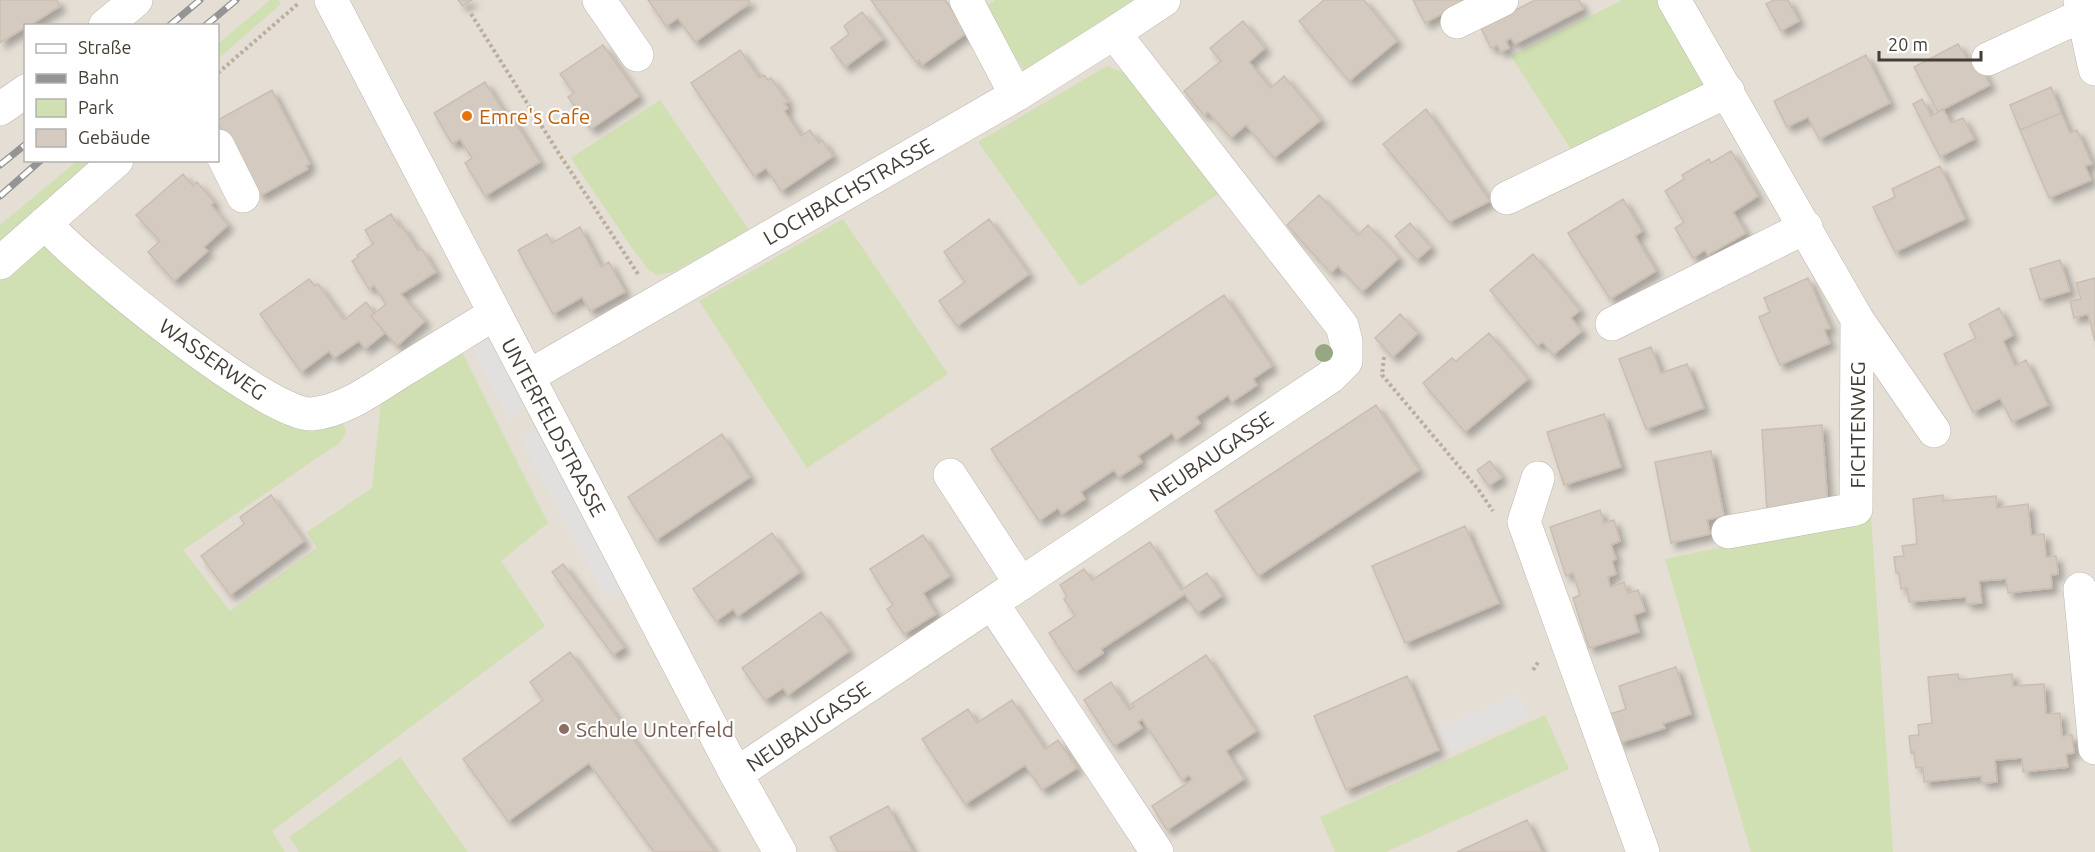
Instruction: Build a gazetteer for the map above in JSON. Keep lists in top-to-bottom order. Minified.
{"streets":{"street":["LOCHBACHSTRASSE","WASSERWEG","FICHTENWEG","UNTERFELDSTRASSE","NEUBAUGASSE"]},"crossings":[["LOCHBACHSTRASSE","UNTERFELDSTRASSE"],["LOCHBACHSTRASSE","NEUBAUGASSE"],["WASSERWEG","UNTERFELDSTRASSE"],["UNTERFELDSTRASSE","NEUBAUGASSE"]],"places":["Emre's Cafe","Schule Unterfeld"],"legend":["Straße","Bahn","Park","Gebäude"],"scale_bar":"20 m"}
